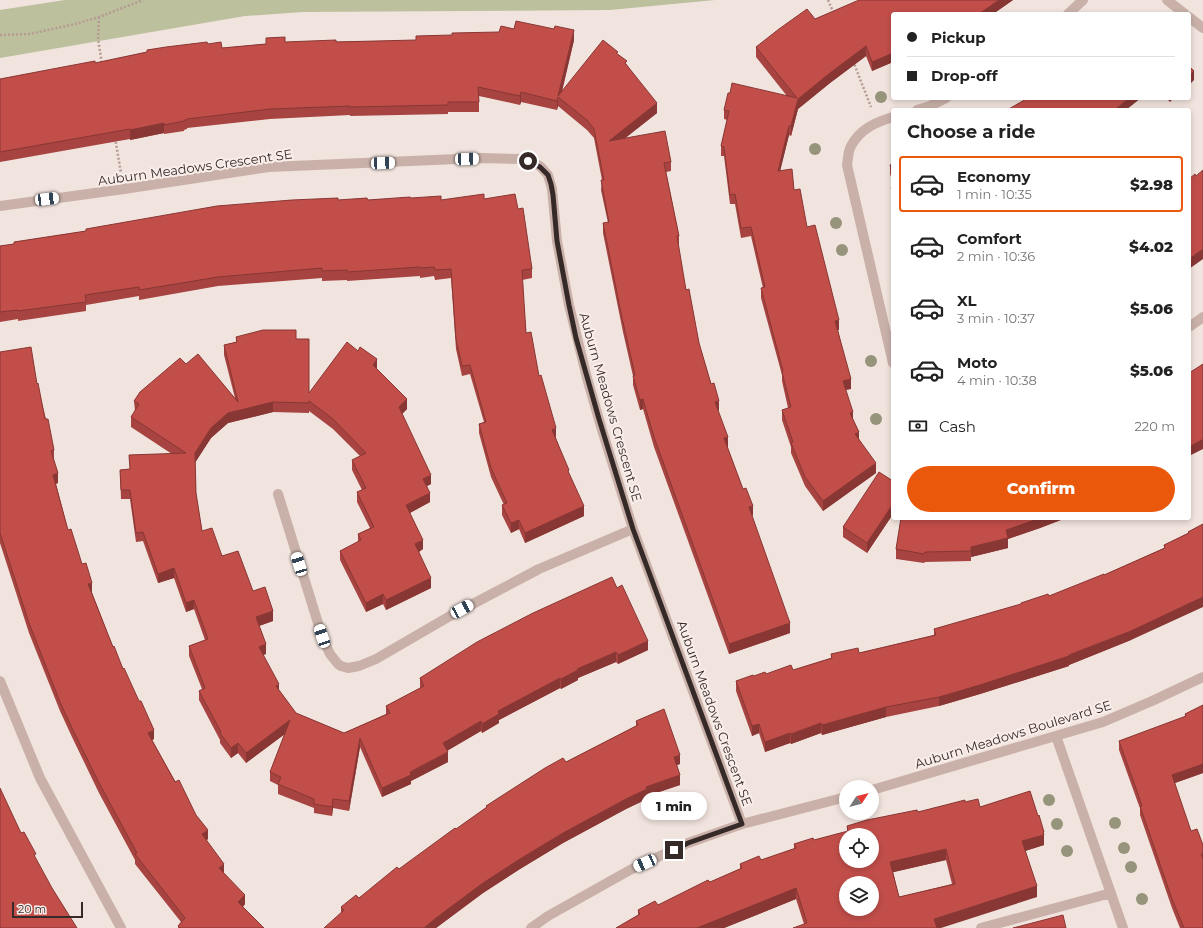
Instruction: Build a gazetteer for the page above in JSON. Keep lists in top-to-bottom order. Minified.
{"streets":{"street":["Auburn Meadows Crescent SE","Auburn Meadows Boulevard SE"]},"scale_bar":"20 m","north":"top right","page":{"banner":["Pickup","Drop-off"],"heading":"Choose a ride","list":[{"name":"Economy","note":"1 min · 10:35","value":"$2.98"},{"name":"Comfort","note":"2 min · 10:36","value":"$4.02"},{"name":"XL","note":"3 min · 10:37","value":"$5.06"},{"name":"Moto","note":"4 min · 10:38","value":"$5.06"}],"pay":["Cash","220 m"],"buttons":"Confirm","bubble":"1 min","scale":"20 m"}}
